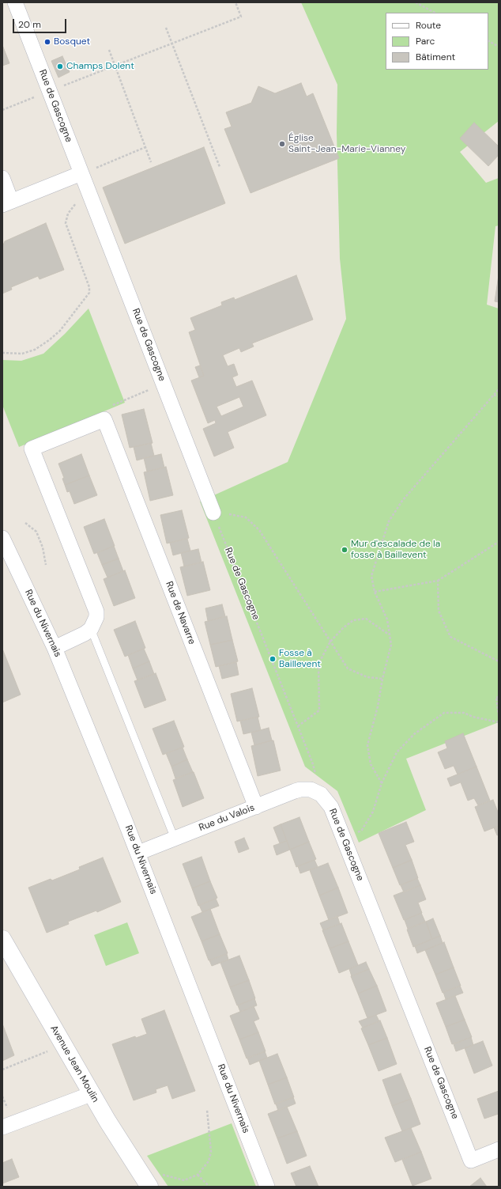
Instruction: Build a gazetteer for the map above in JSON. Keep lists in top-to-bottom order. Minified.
{"streets":{"street":["Rue de Gascogne","Rue de Navarre","Rue du Nivernais","Rue du Valois","Avenue Jean Moulin"]},"crossings":[["Rue de Gascogne","Rue du Valois"],["Rue de Navarre","Rue du Valois"],["Rue du Nivernais","Rue du Valois"]],"places":["Bosquet","Champs Dolent","Église Saint-Jean-Marie-Vianney","Mur d'escalade de la fosse à Baillevent","Fosse à Baillevent"],"legend":["Route","Parc","Bâtiment"],"scale_bar":"20 m"}
